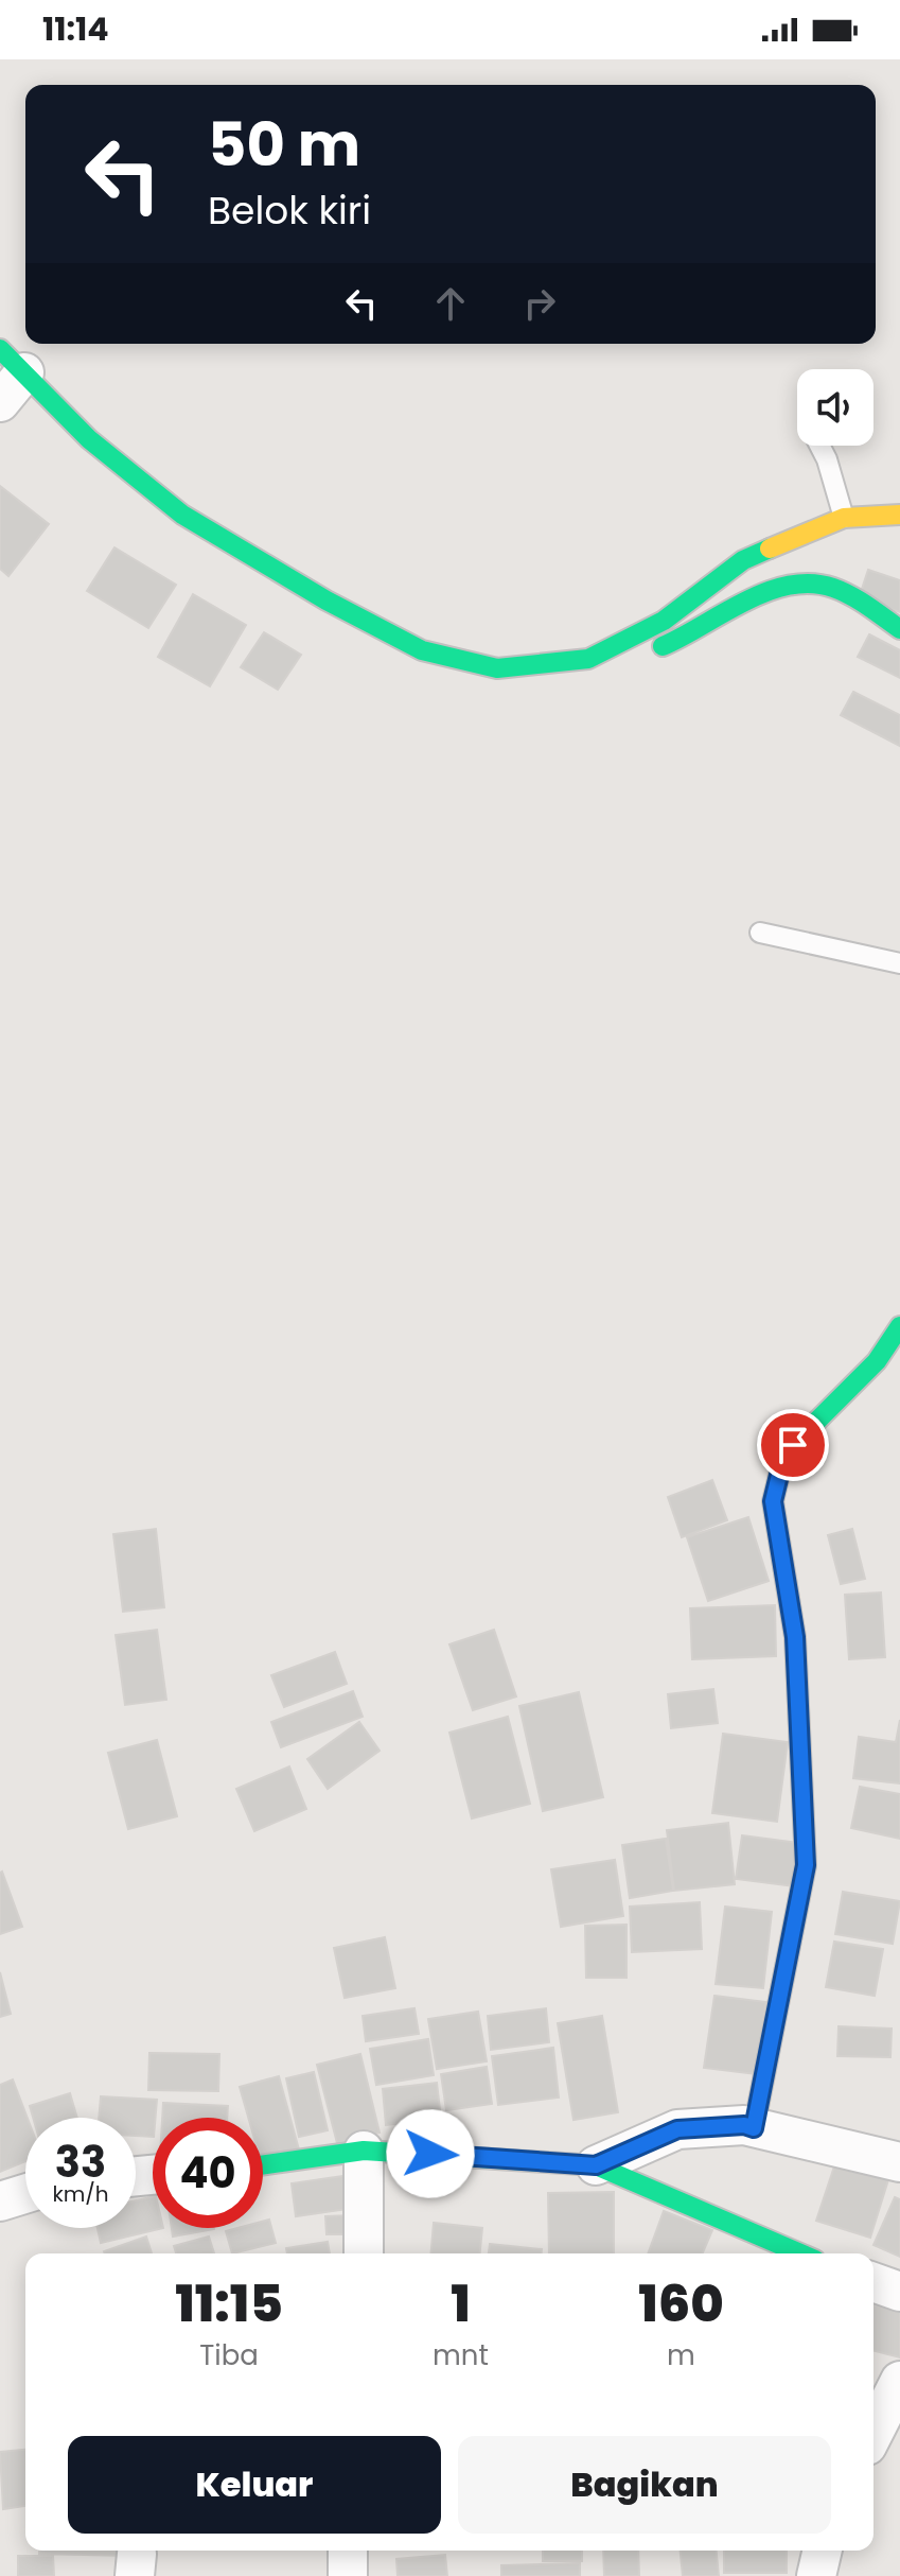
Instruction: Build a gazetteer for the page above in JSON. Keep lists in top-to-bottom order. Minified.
{"page":{"status":"11:14","turn":["50 m","Belok kiri"],"speed":"33 km/h","limit":"40","eta":["11:15","Tiba","1","mnt","160","m"],"buttons":["Keluar","Bagikan"]}}
